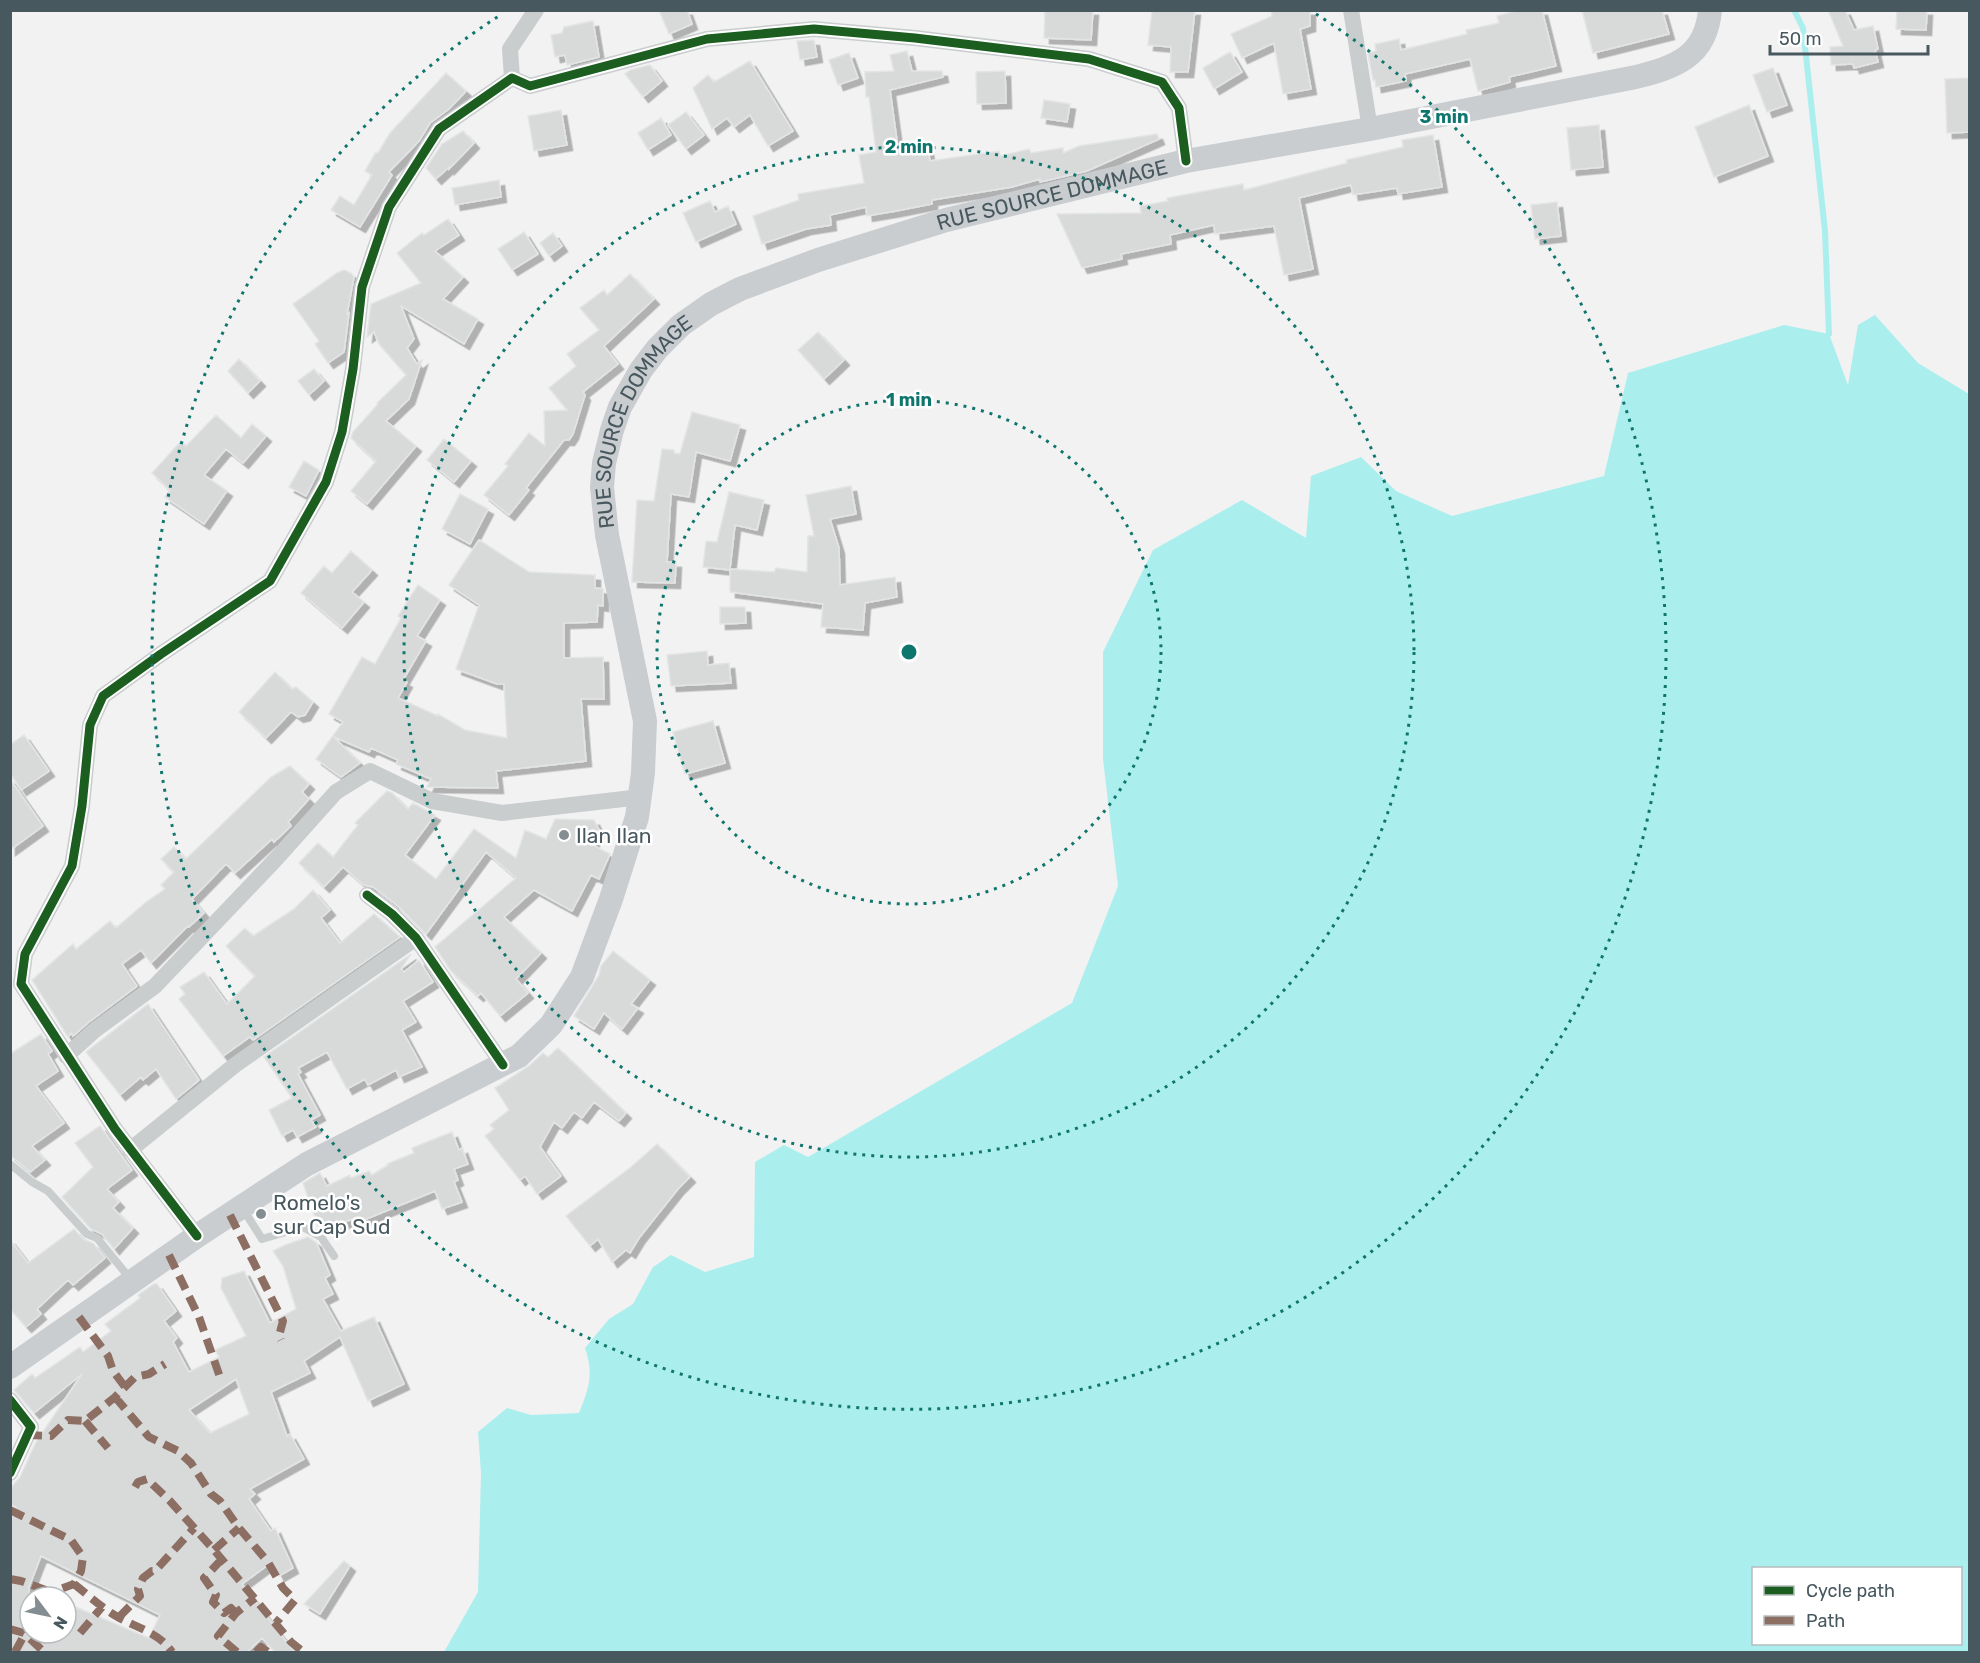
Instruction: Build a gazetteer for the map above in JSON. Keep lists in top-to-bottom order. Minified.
{"streets":{"main road":["RUE SOURCE DOMMAGE"]},"places":["Ilan Ilan","Romelo's sur Cap Sud"],"legend":["Cycle path","Path"],"scale_bar":"50 m","north":"bottom right","rings":["3 min","2 min","1 min"]}
